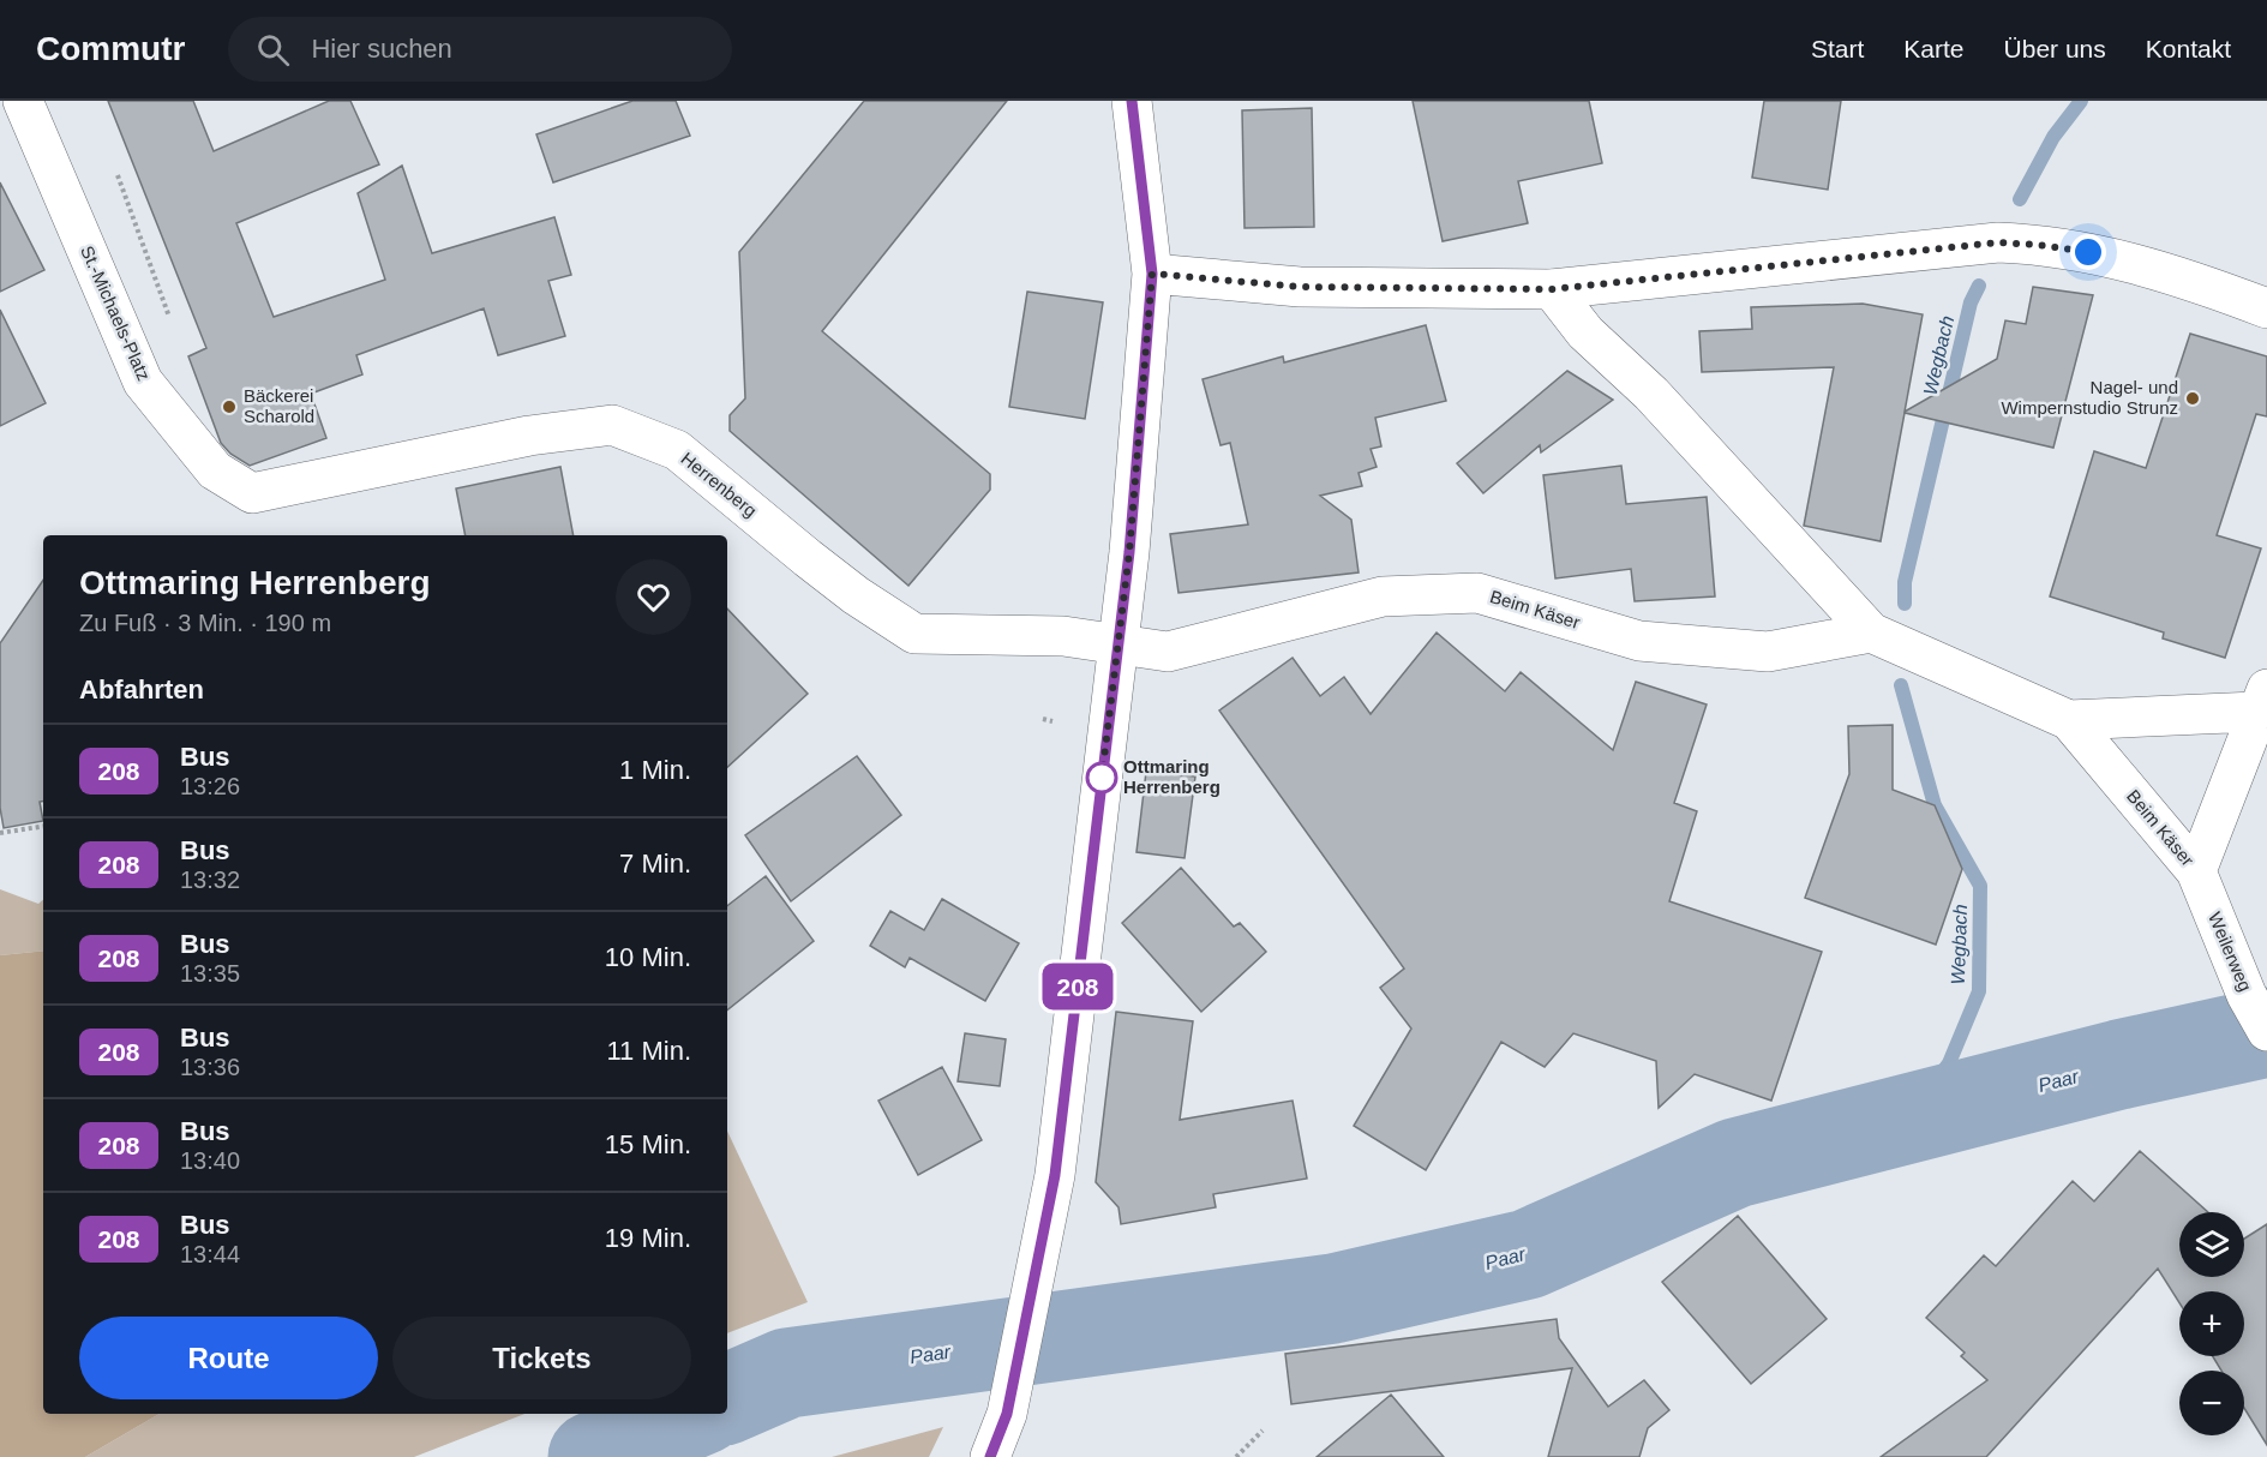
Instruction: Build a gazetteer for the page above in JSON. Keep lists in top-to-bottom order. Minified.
{"streets":{"street":["St.-Michaels-Platz","Herrenberg","Beim Käser","Weilerweg"]},"crossings":[["St.-Michaels-Platz","Herrenberg"],["Herrenberg","Beim Käser"],["Beim Käser","Weilerweg"]],"water":["Wegbach","Paar"],"places":["Nagel- und Wimpernstudio Strunz","Bäckerei Scharold","Ottmaring Herrenberg"],"lines":["bus line 208"],"page":{"header":"Commutr","search":"Hier suchen","nav":["Start","Karte","Über uns","Kontakt"],"on_map":"208","heading":[["Ottmaring Herrenberg","Zu Fuß · 3 Min. · 190 m"],"Abfahrten"],"list":[{"mark":"208","name":"Bus","note":"13:26","value":"1 Min."},{"mark":"208","name":"Bus","note":"13:32","value":"7 Min."},{"mark":"208","name":"Bus","note":"13:35","value":"10 Min."},{"mark":"208","name":"Bus","note":"13:36","value":"11 Min."},{"mark":"208","name":"Bus","note":"13:40","value":"15 Min."},{"mark":"208","name":"Bus","note":"13:44","value":"19 Min."}],"map_buttons":["+","−"],"buttons":["Route","Tickets"]}}
